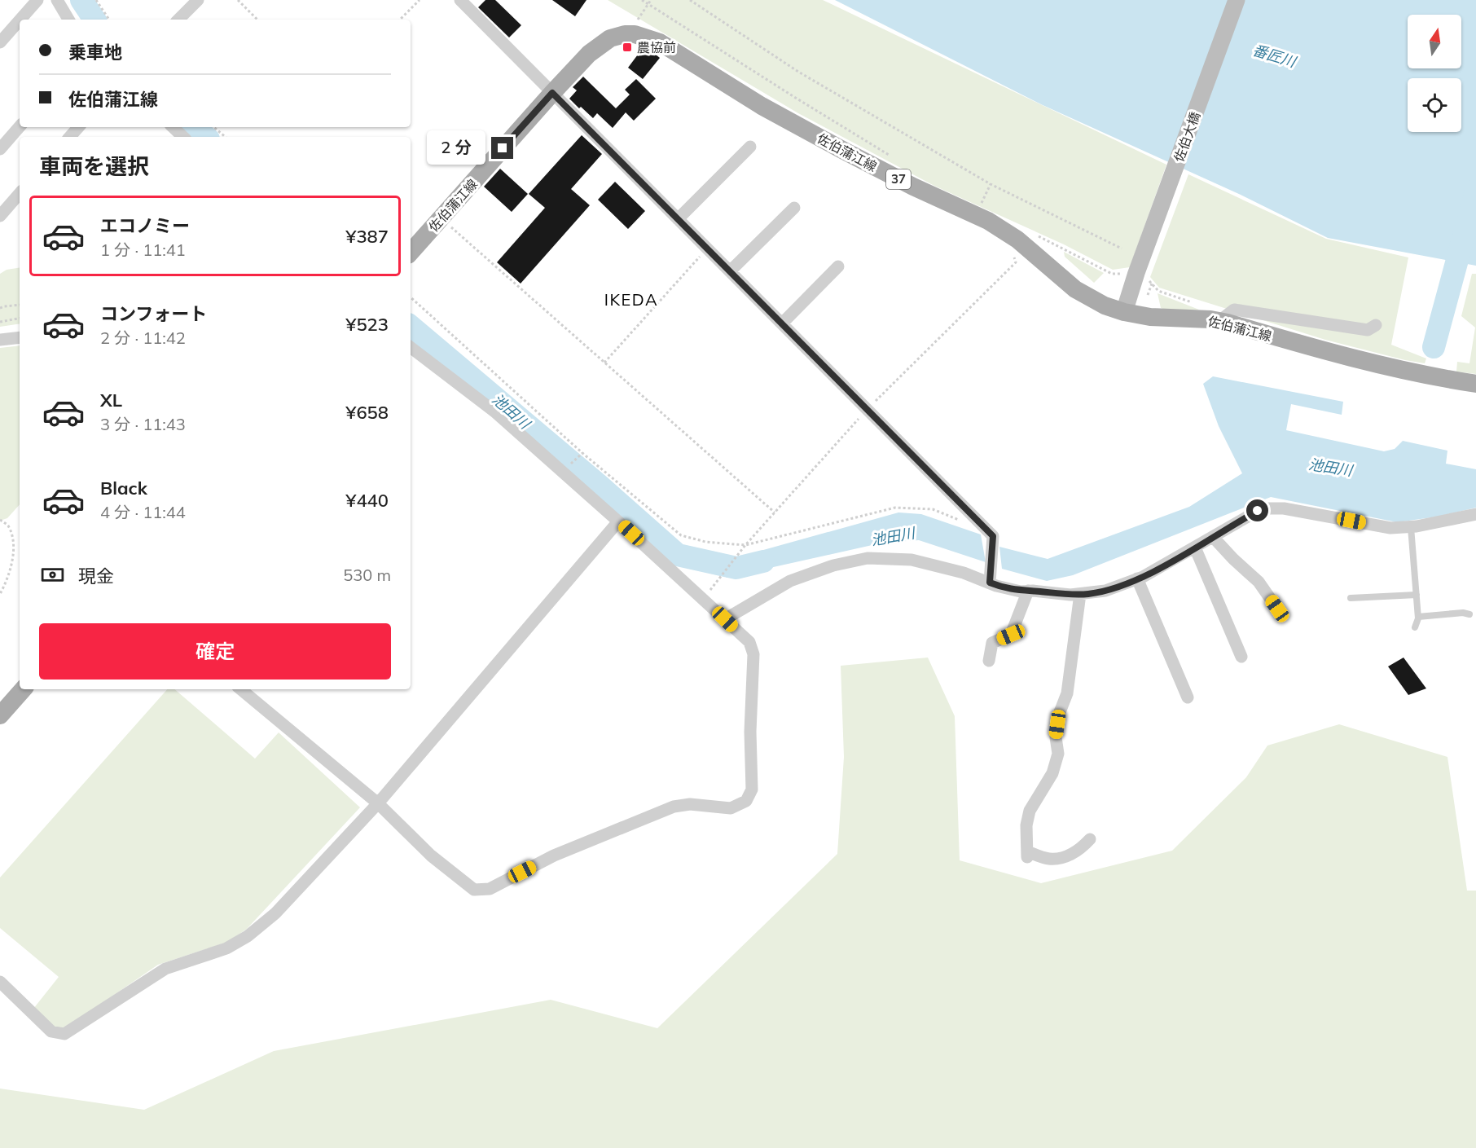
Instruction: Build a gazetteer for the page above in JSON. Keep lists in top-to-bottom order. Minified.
{"streets":{"main road":["佐伯蒲江線","37"],"street":["佐伯大橋"]},"crossings":[["佐伯大橋","佐伯蒲江線"]],"districts":["IKEDA"],"water":["番匠川","池田川"],"places":{"transit":["農協前"]},"north":"top","page":{"banner":["乗車地","佐伯蒲江線"],"bubble":"2 分","heading":"車両を選択","list":[{"name":"エコノミー","note":"1 分 · 11:41","value":"¥387"},{"name":"コンフォート","note":"2 分 · 11:42","value":"¥523"},{"name":"XL","note":"3 分 · 11:43","value":"¥658"},{"name":"Black","note":"4 分 · 11:44","value":"¥440"}],"pay":["現金","530 m"],"buttons":"確定"}}
